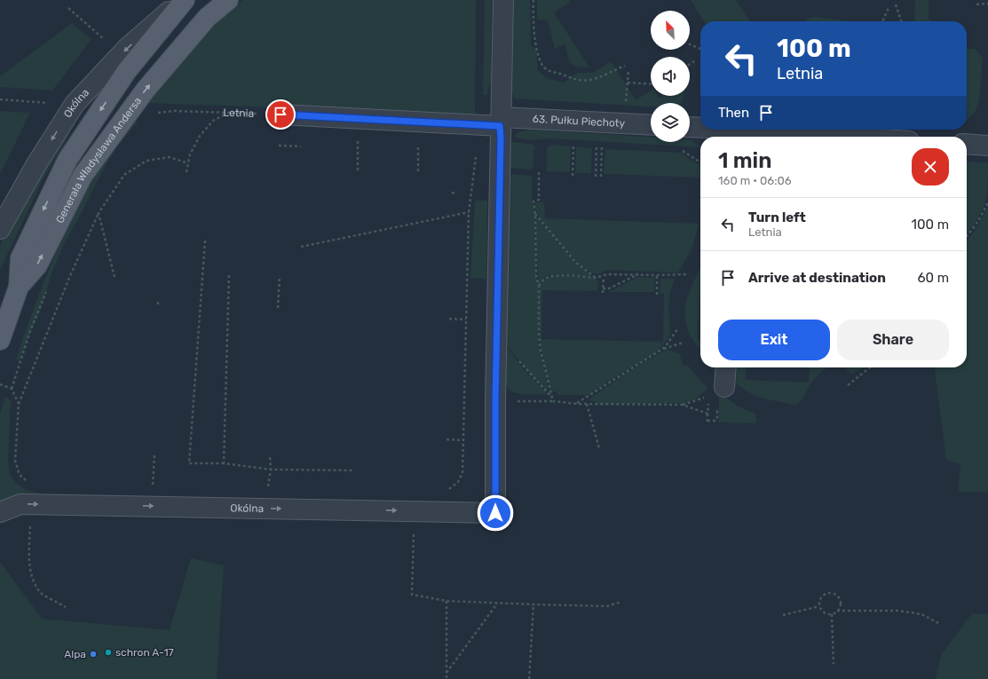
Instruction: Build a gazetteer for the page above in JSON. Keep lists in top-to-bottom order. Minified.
{"streets":{"main road":["Generała Władysława Andersa"],"street":["Okólna","63. Pułku Piechoty"],"path":["Letnia"]},"places":["schron A-17","Alpa"],"north":"top left","page":{"turn":["100 m","Letnia"],"then":"Then","heading":["1 min","160 m · 06:06"],"list":[{"name":"Turn left","note":"Letnia","value":"100 m"},{"name":"Arrive at destination","value":"60 m"}],"buttons":["Exit","Share"]}}
